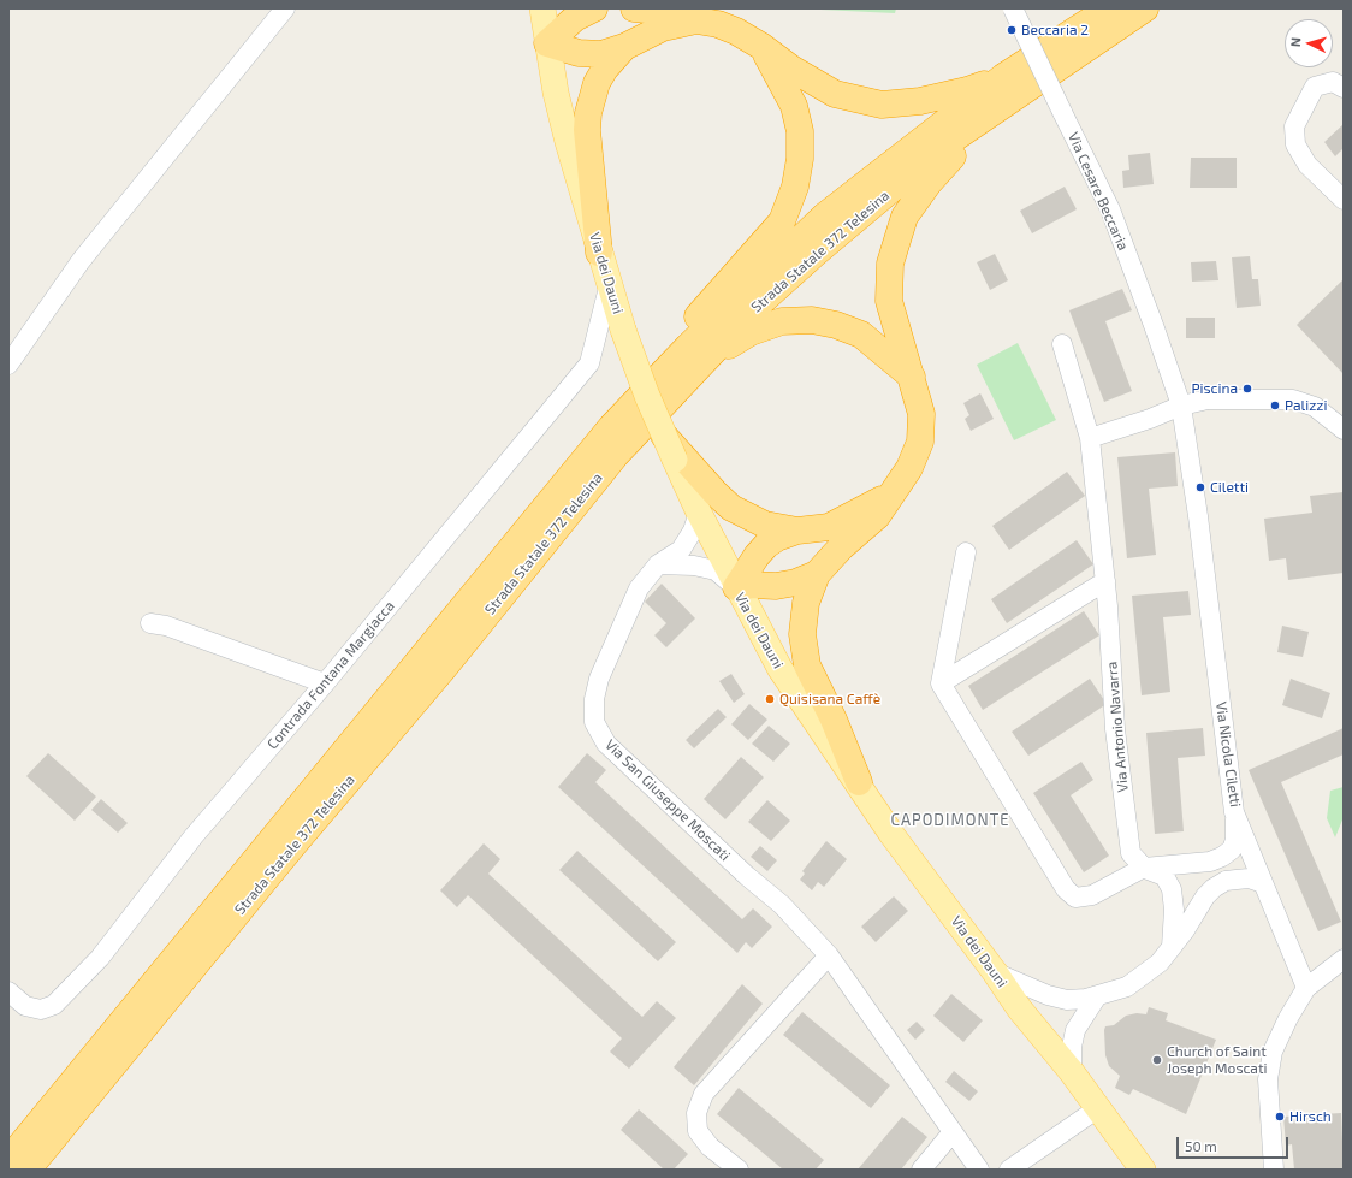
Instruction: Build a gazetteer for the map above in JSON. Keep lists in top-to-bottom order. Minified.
{"streets":{"highway":["Strada Statale 372 Telesina"],"main road":["Via dei Dauni"],"street":["Via Cesare Beccaria","Contrada Fontana Margiacca","Via Antonio Navarra","Via Nicola Ciletti","Via San Giuseppe Moscati"]},"crossings":[["Via Cesare Beccaria","Via Nicola Ciletti"],["Via dei Dauni","Contrada Fontana Margiacca"],["Via dei Dauni","Via San Giuseppe Moscati"]],"districts":["CAPODIMONTE"],"places":["Beccaria 2","Piscina","Palizzi","Ciletti","Quisisana Caffè","Church of Saint Joseph Moscati","Hirsch"],"scale_bar":"50 m","north":"left"}
